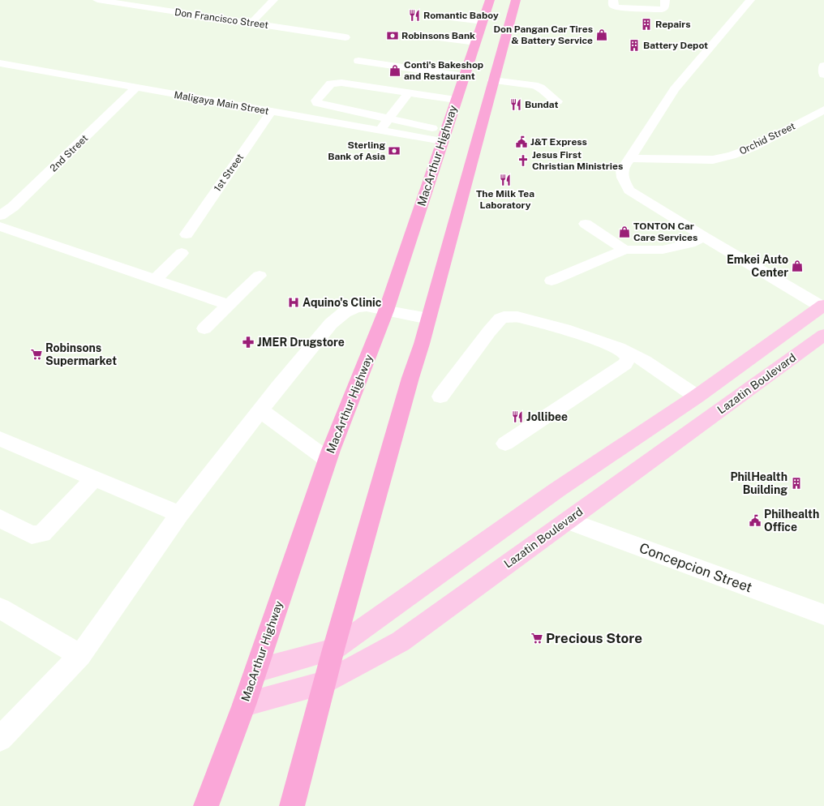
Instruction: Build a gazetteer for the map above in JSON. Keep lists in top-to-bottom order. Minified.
{"streets":{"highway":["MacArthur Highway"],"main road":["Lazatin Boulevard"],"street":["Don Francisco Street","Maligaya Main Street","Orchid Street","2nd Street","1st Street","Concepcion Street"]},"crossings":[["Maligaya Main Street","2nd Street"],["Maligaya Main Street","MacArthur Highway"],["Maligaya Main Street","1st Street"],["MacArthur Highway","Lazatin Boulevard"],["Lazatin Boulevard","Concepcion Street"]],"places":{"restaurant":["Romantic Baboy","Bundat","The Milk Tea Laboratory","Jollibee"],"building":["Repairs","Battery Depot","PhilHealth Building"],"shop":["Don Pangan Car Tires & Battery Service","Conti's Bakeshop and Restaurant","TONTON Car Care Services","Emkei Auto Center"],"bank":["Robinsons Bank","Sterling Bank of Asia"],"public building":["J&T Express","Philhealth Office"],"church":["Jesus First Christian Ministries"],"hospital":["Aquino's Clinic"],"pharmacy":["JMER Drugstore"],"supermarket":["Robinsons Supermarket","Precious Store"]}}
